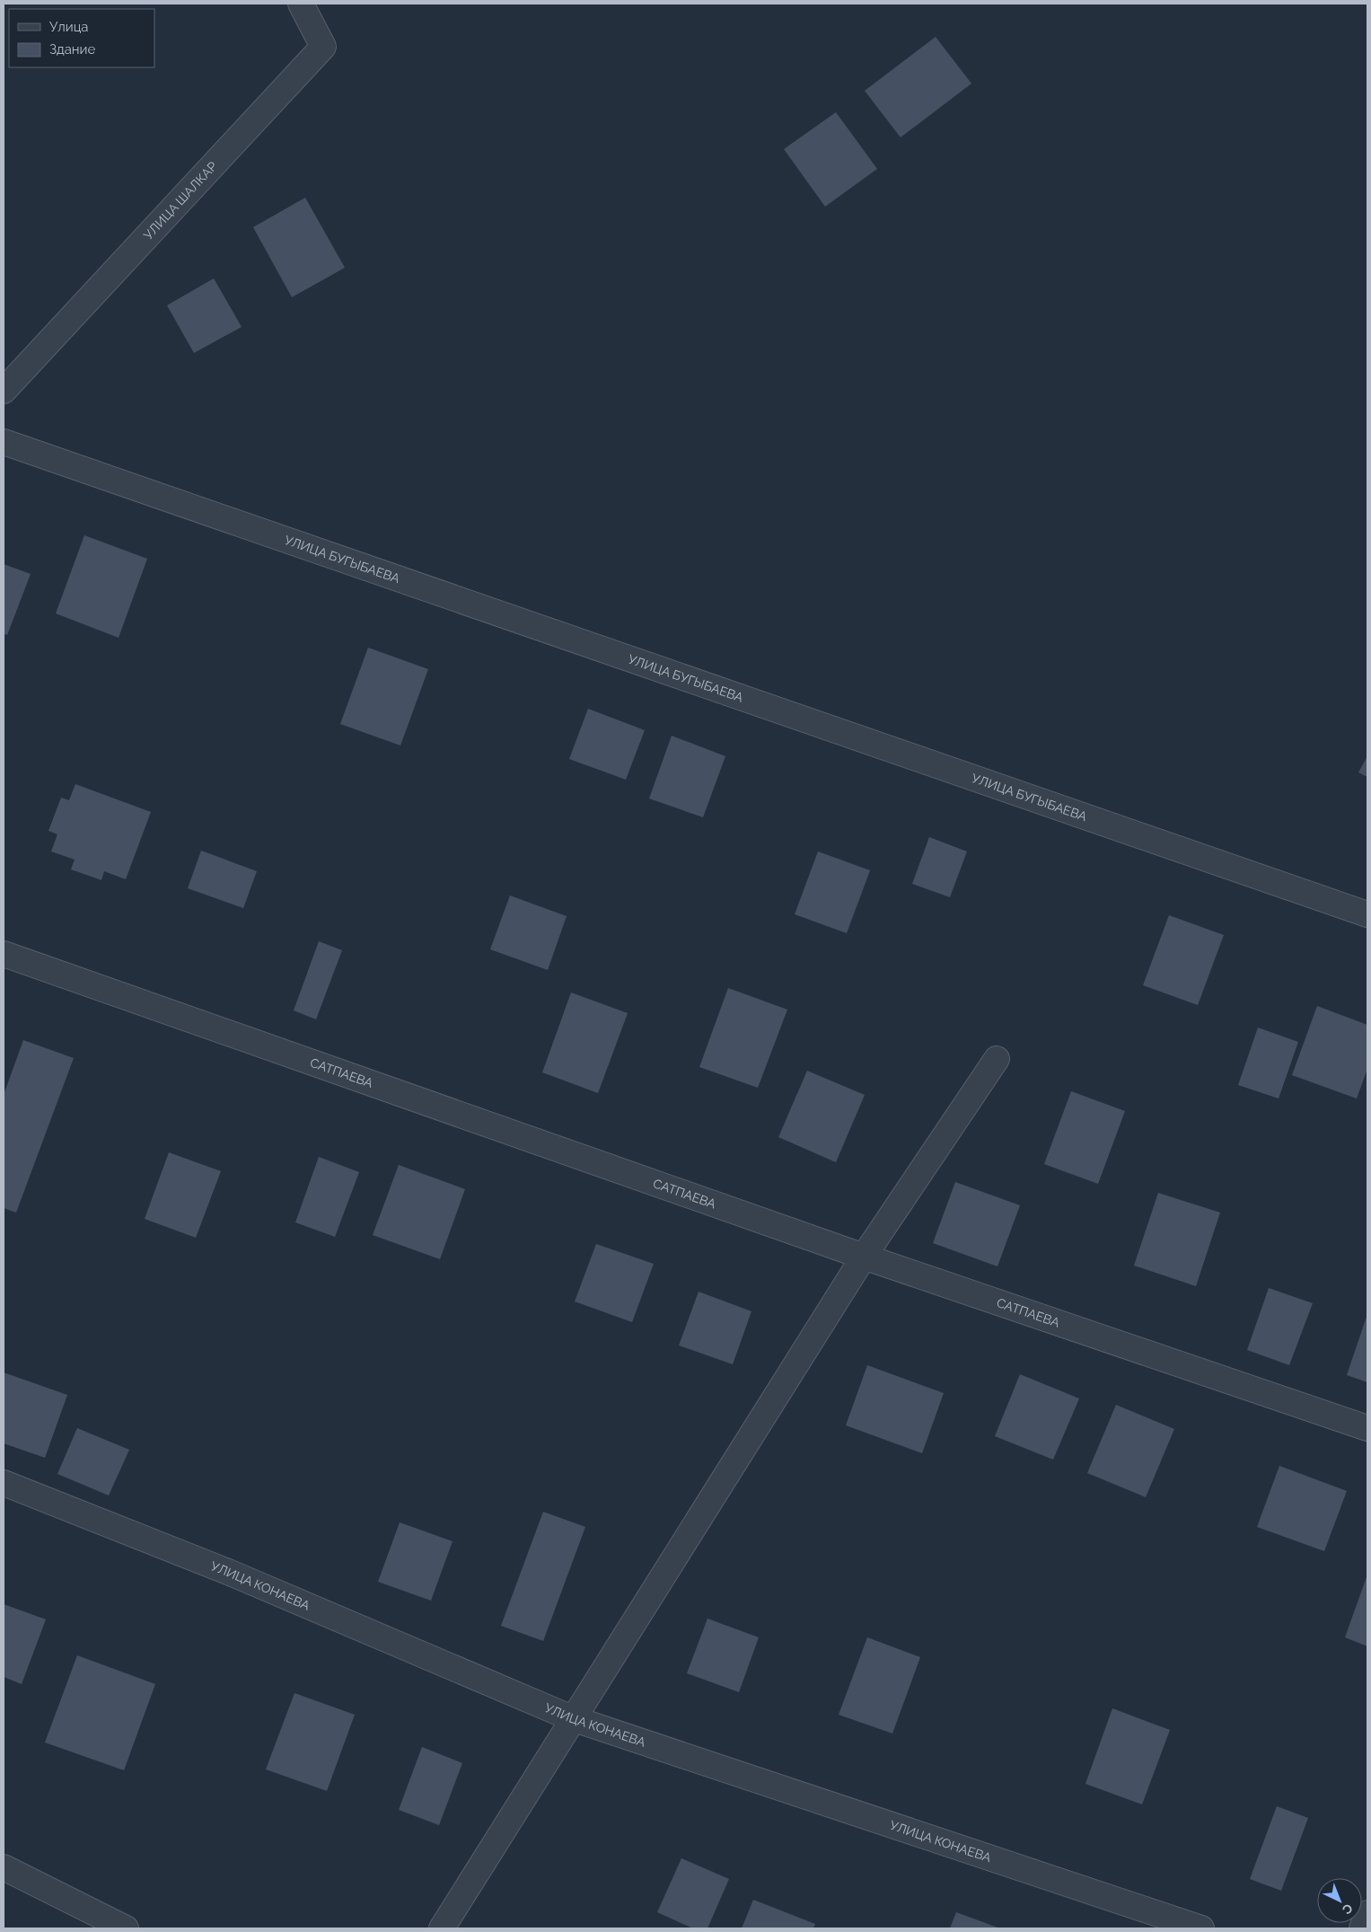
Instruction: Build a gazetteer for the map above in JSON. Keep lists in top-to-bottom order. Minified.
{"streets":{"street":["УЛИЦА ШАЛКАР","УЛИЦА БУГЫБАЕВА","САТПАЕВА","УЛИЦА КОНАЕВА"]},"legend":["Улица","Здание"],"north":"bottom right"}
